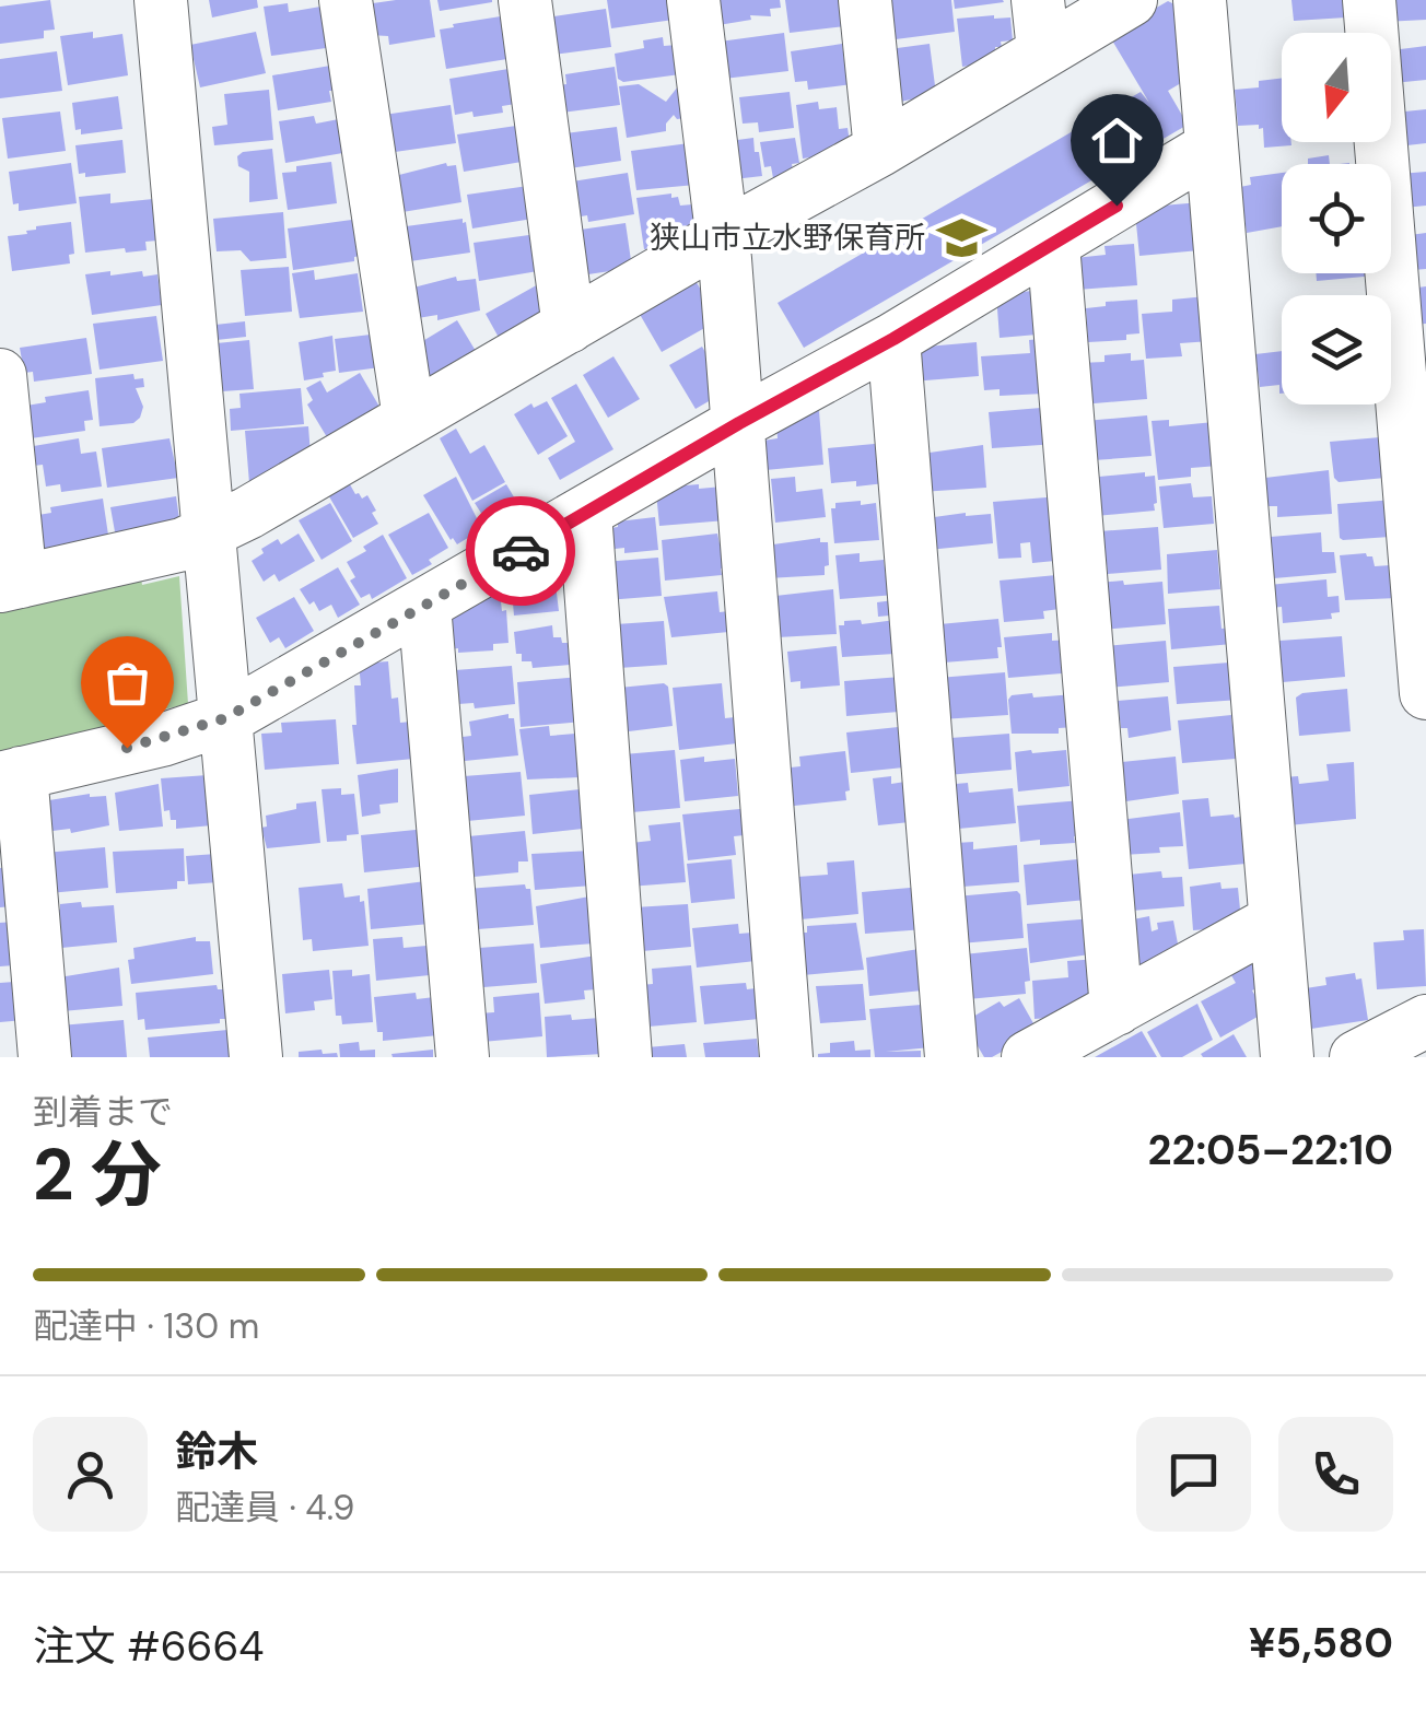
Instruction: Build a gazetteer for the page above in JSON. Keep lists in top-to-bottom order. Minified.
{"places":{"school or university":["狭山市立水野保育所"]},"north":"bottom","page":{"heading":["2 分","到着まで","22:05–22:10"],"panel":["鈴木","配達員 · 4.9","注文 #6664","¥5,580"],"bar":"配達中 · 130 m"}}
